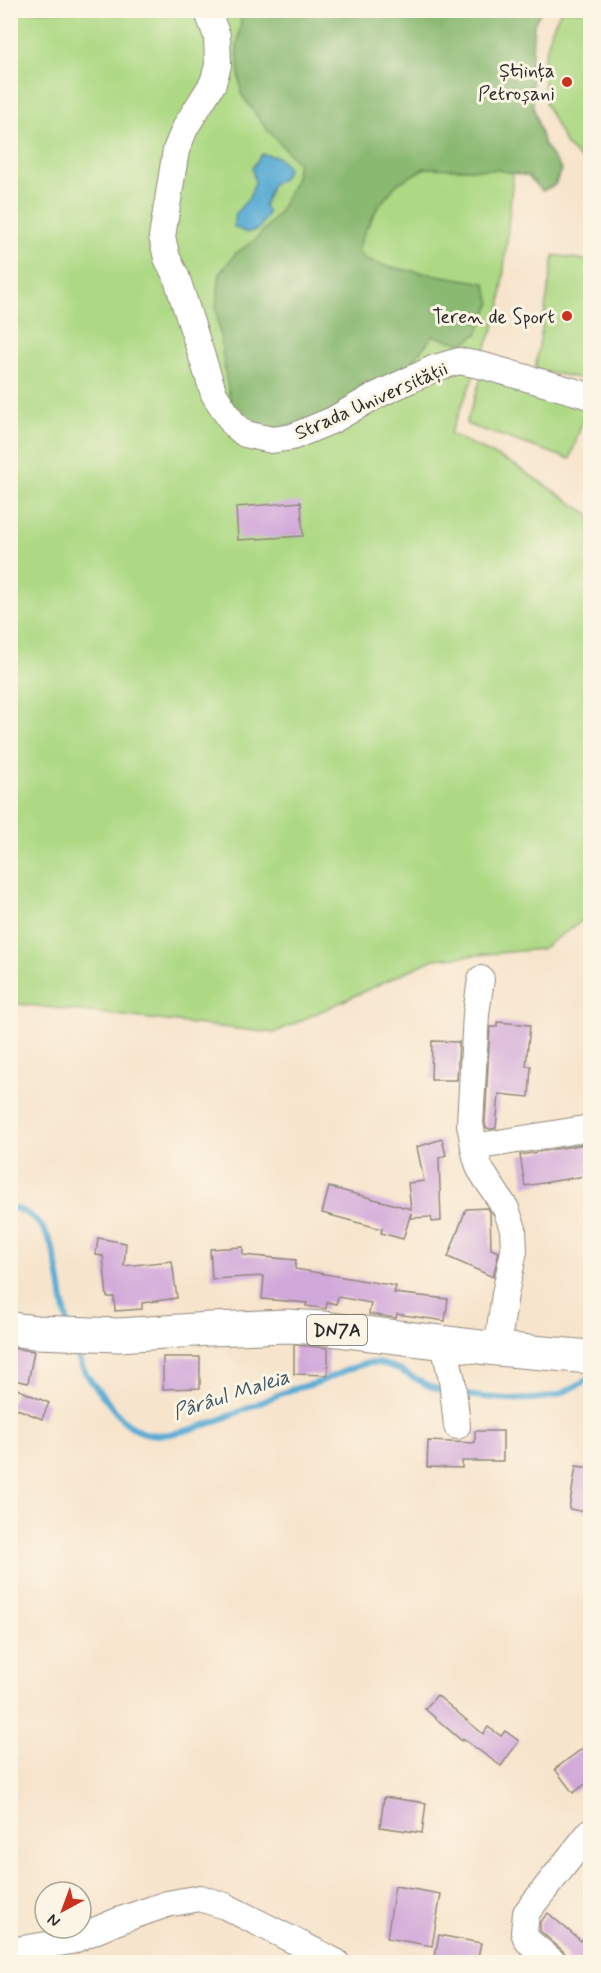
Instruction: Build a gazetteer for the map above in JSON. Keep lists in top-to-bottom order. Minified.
{"streets":{"main road":["DN7A"],"street":["Strada Universității"]},"water":["Pârâul Maleia"],"places":["Știința Petroșani","Teren de Sport"],"north":"bottom left"}
